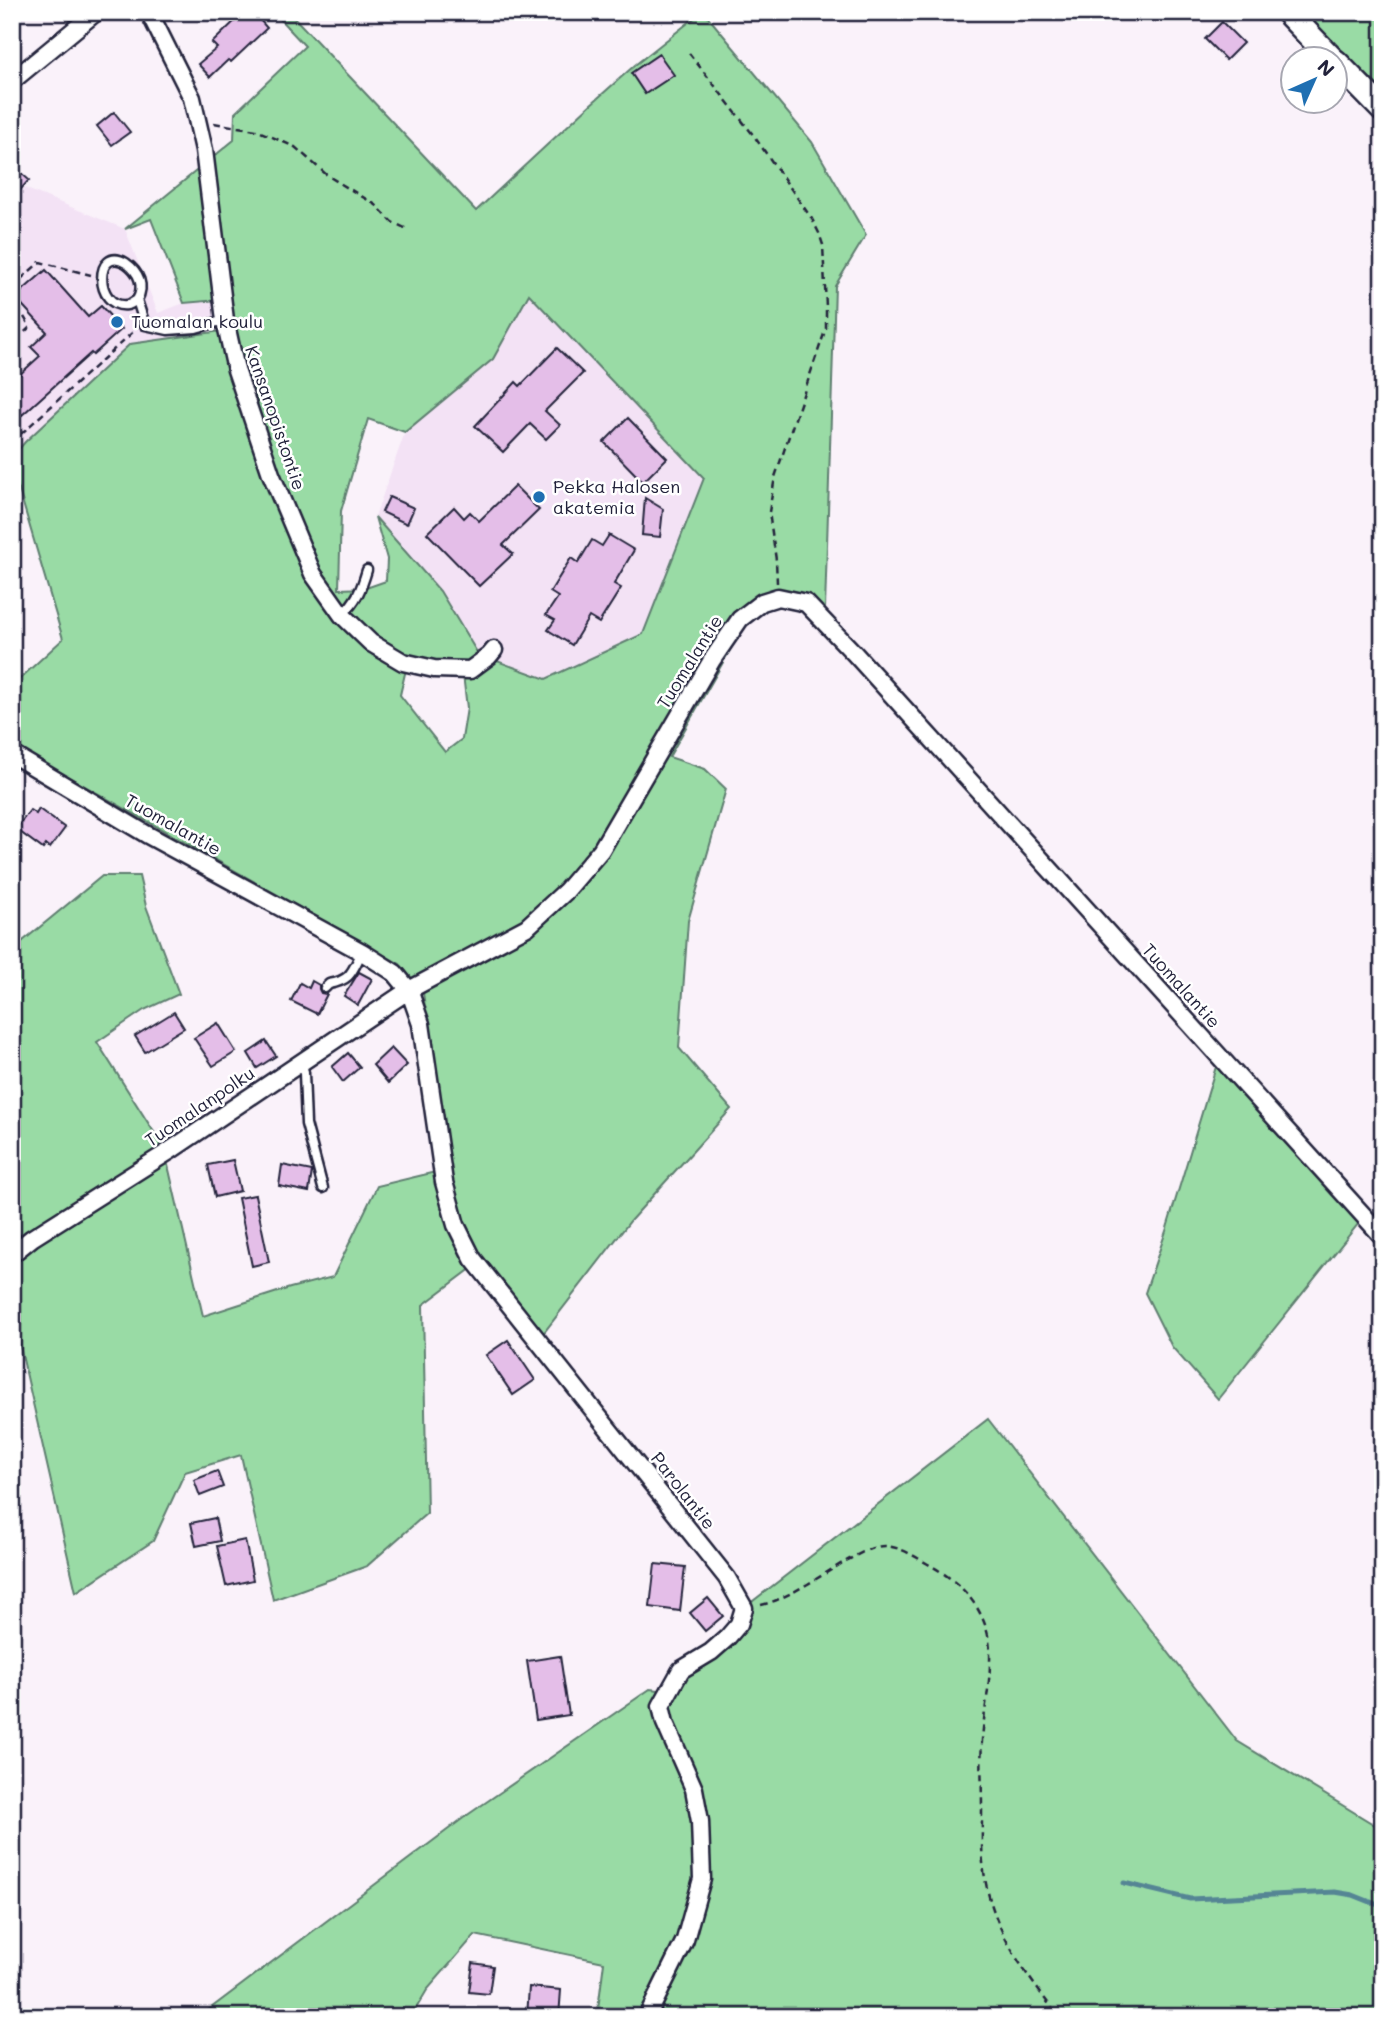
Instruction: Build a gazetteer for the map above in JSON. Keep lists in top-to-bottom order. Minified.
{"streets":{"street":["Kansanopistontie","Tuomalantie","Tuomalanpolku","Parolantie"]},"crossings":[["Tuomalantie","Tuomalanpolku"],["Tuomalantie","Parolantie"],["Tuomalanpolku","Parolantie"]],"places":["Tuomalan koulu","Pekka Halosen akatemia"],"north":"top right"}
